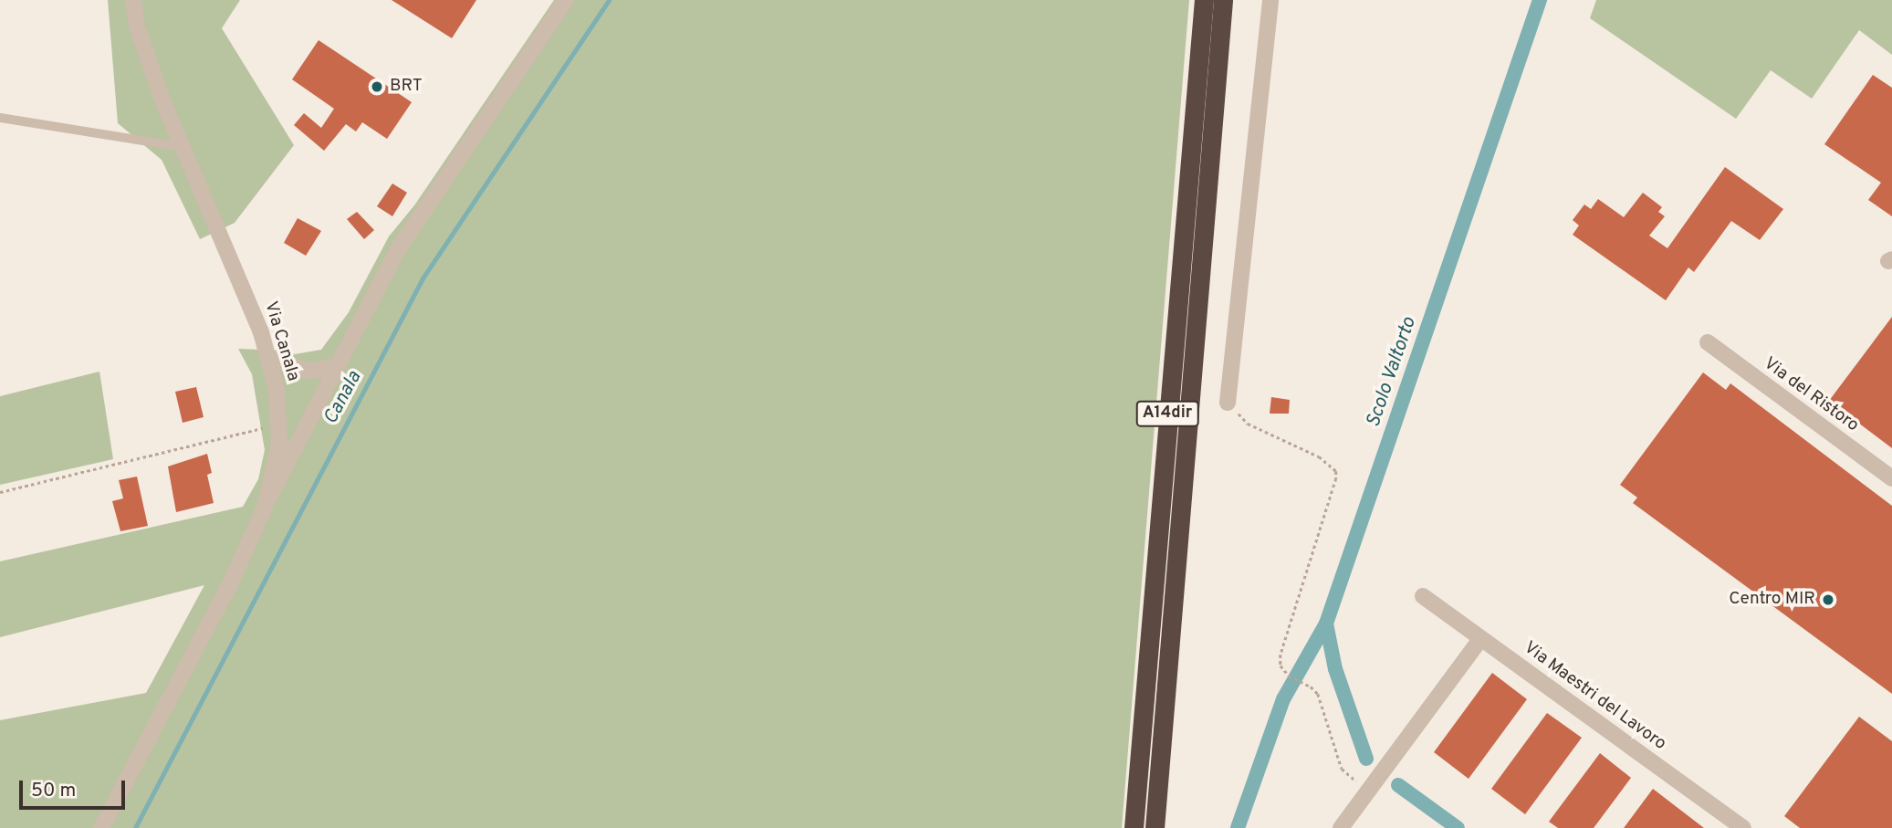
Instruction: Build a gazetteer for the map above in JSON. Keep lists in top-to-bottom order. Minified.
{"streets":{"highway":["A14dir"],"street":["Via Canala","Via del Ristoro","Via Maestri del Lavoro"]},"water":["Scolo Valtorto","Canala"],"places":["BRT","Centro MIR"],"scale_bar":"50 m"}
